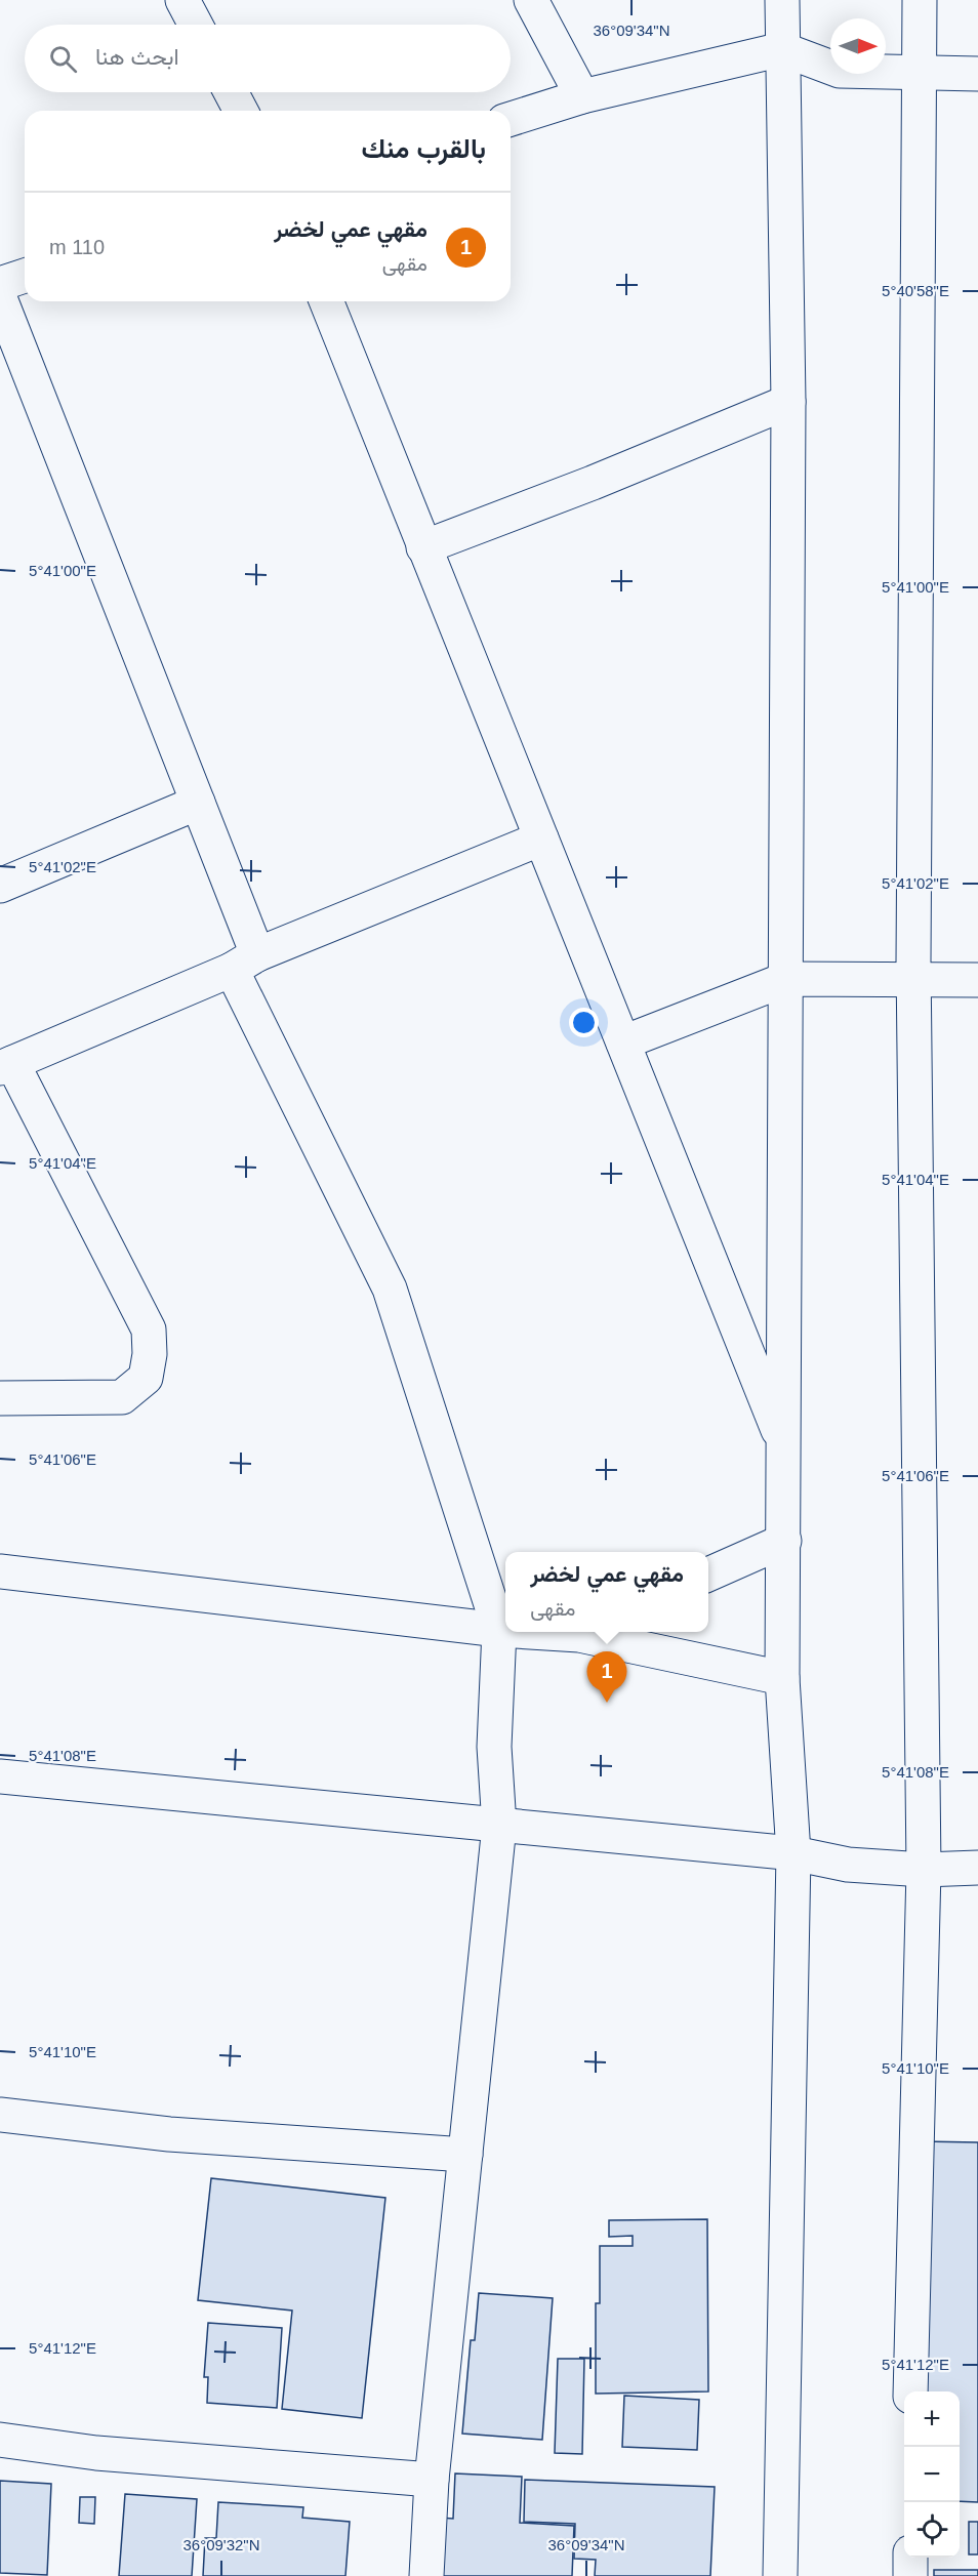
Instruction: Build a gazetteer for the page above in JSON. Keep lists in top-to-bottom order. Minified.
{"north":"right","page":{"search":"ابحث هنا","heading":"بالقرب منك","list":[{"mark":"1","name":"مقهي عمي لخضر","note":"مقهى","value":"110 m"}],"popup":["مقهي عمي لخضر","مقهى"],"pins":"1","map_buttons":["+","−"]},"coordinates":["36°09'34\"N","5°40'58\"E","5°41'00\"E","5°41'02\"E","5°41'04\"E","5°41'06\"E","5°41'08\"E","5°41'10\"E","5°41'12\"E","36°09'32\"N"]}
